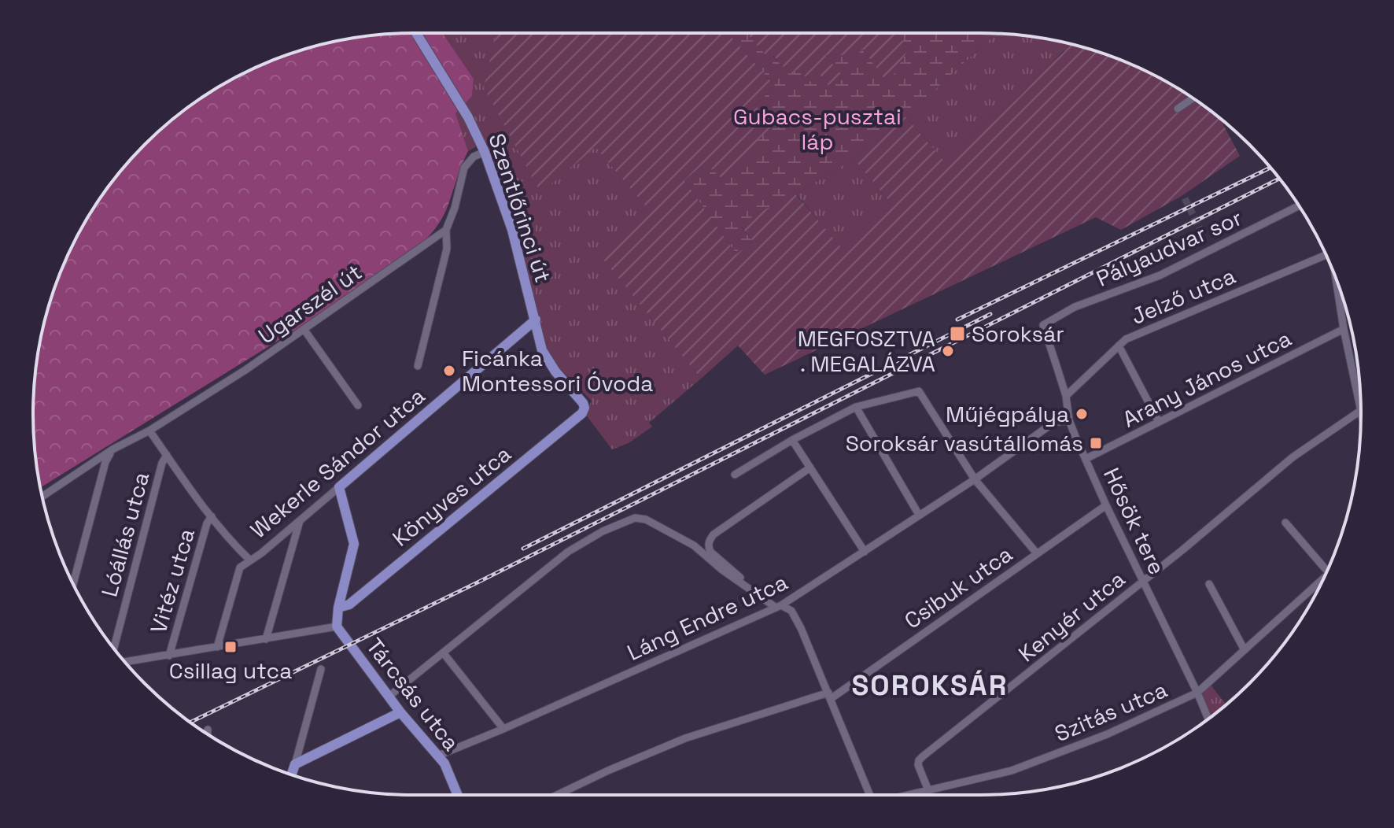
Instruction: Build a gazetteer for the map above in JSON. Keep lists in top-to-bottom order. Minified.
{"streets":{"main road":["Szentlőrinci út","Wekerle Sándor utca","Könyves utca","Tárcsás utca"],"street":["Pályaudvar sor","Jelző utca","Ugarszél út","Arany János utca","Hősök tere","Lóállás utca","Vitéz utca","Csibuk utca","Kenyér utca","Láng Endre utca","Szitás utca"]},"crossings":[["Szentlőrinci út","Wekerle Sándor utca"],["Szentlőrinci út","Könyves utca"],["Pályaudvar sor","Hősök tere"],["Jelző utca","Hősök tere"],["Arany János utca","Hősök tere"],["Wekerle Sándor utca","Tárcsás utca"],["Könyves utca","Tárcsás utca"],["Hősök tere","Csibuk utca"],["Hősök tere","Kenyér utca"],["Hősök tere","Láng Endre utca"],["Hősök tere","Szitás utca"],["Kenyér utca","Szitás utca"],["Láng Endre utca","Tárcsás utca"]],"districts":["SOROKSÁR"],"parks":["Gubacs-pusztai láp"],"places":{"transit":["Soroksár","Soroksár vasútállomás","Csillag utca"],"other":["MEGFOSZTVA . MEGALÁZVA","Ficánka Montessori Óvoda","Műjégpálya"]}}
